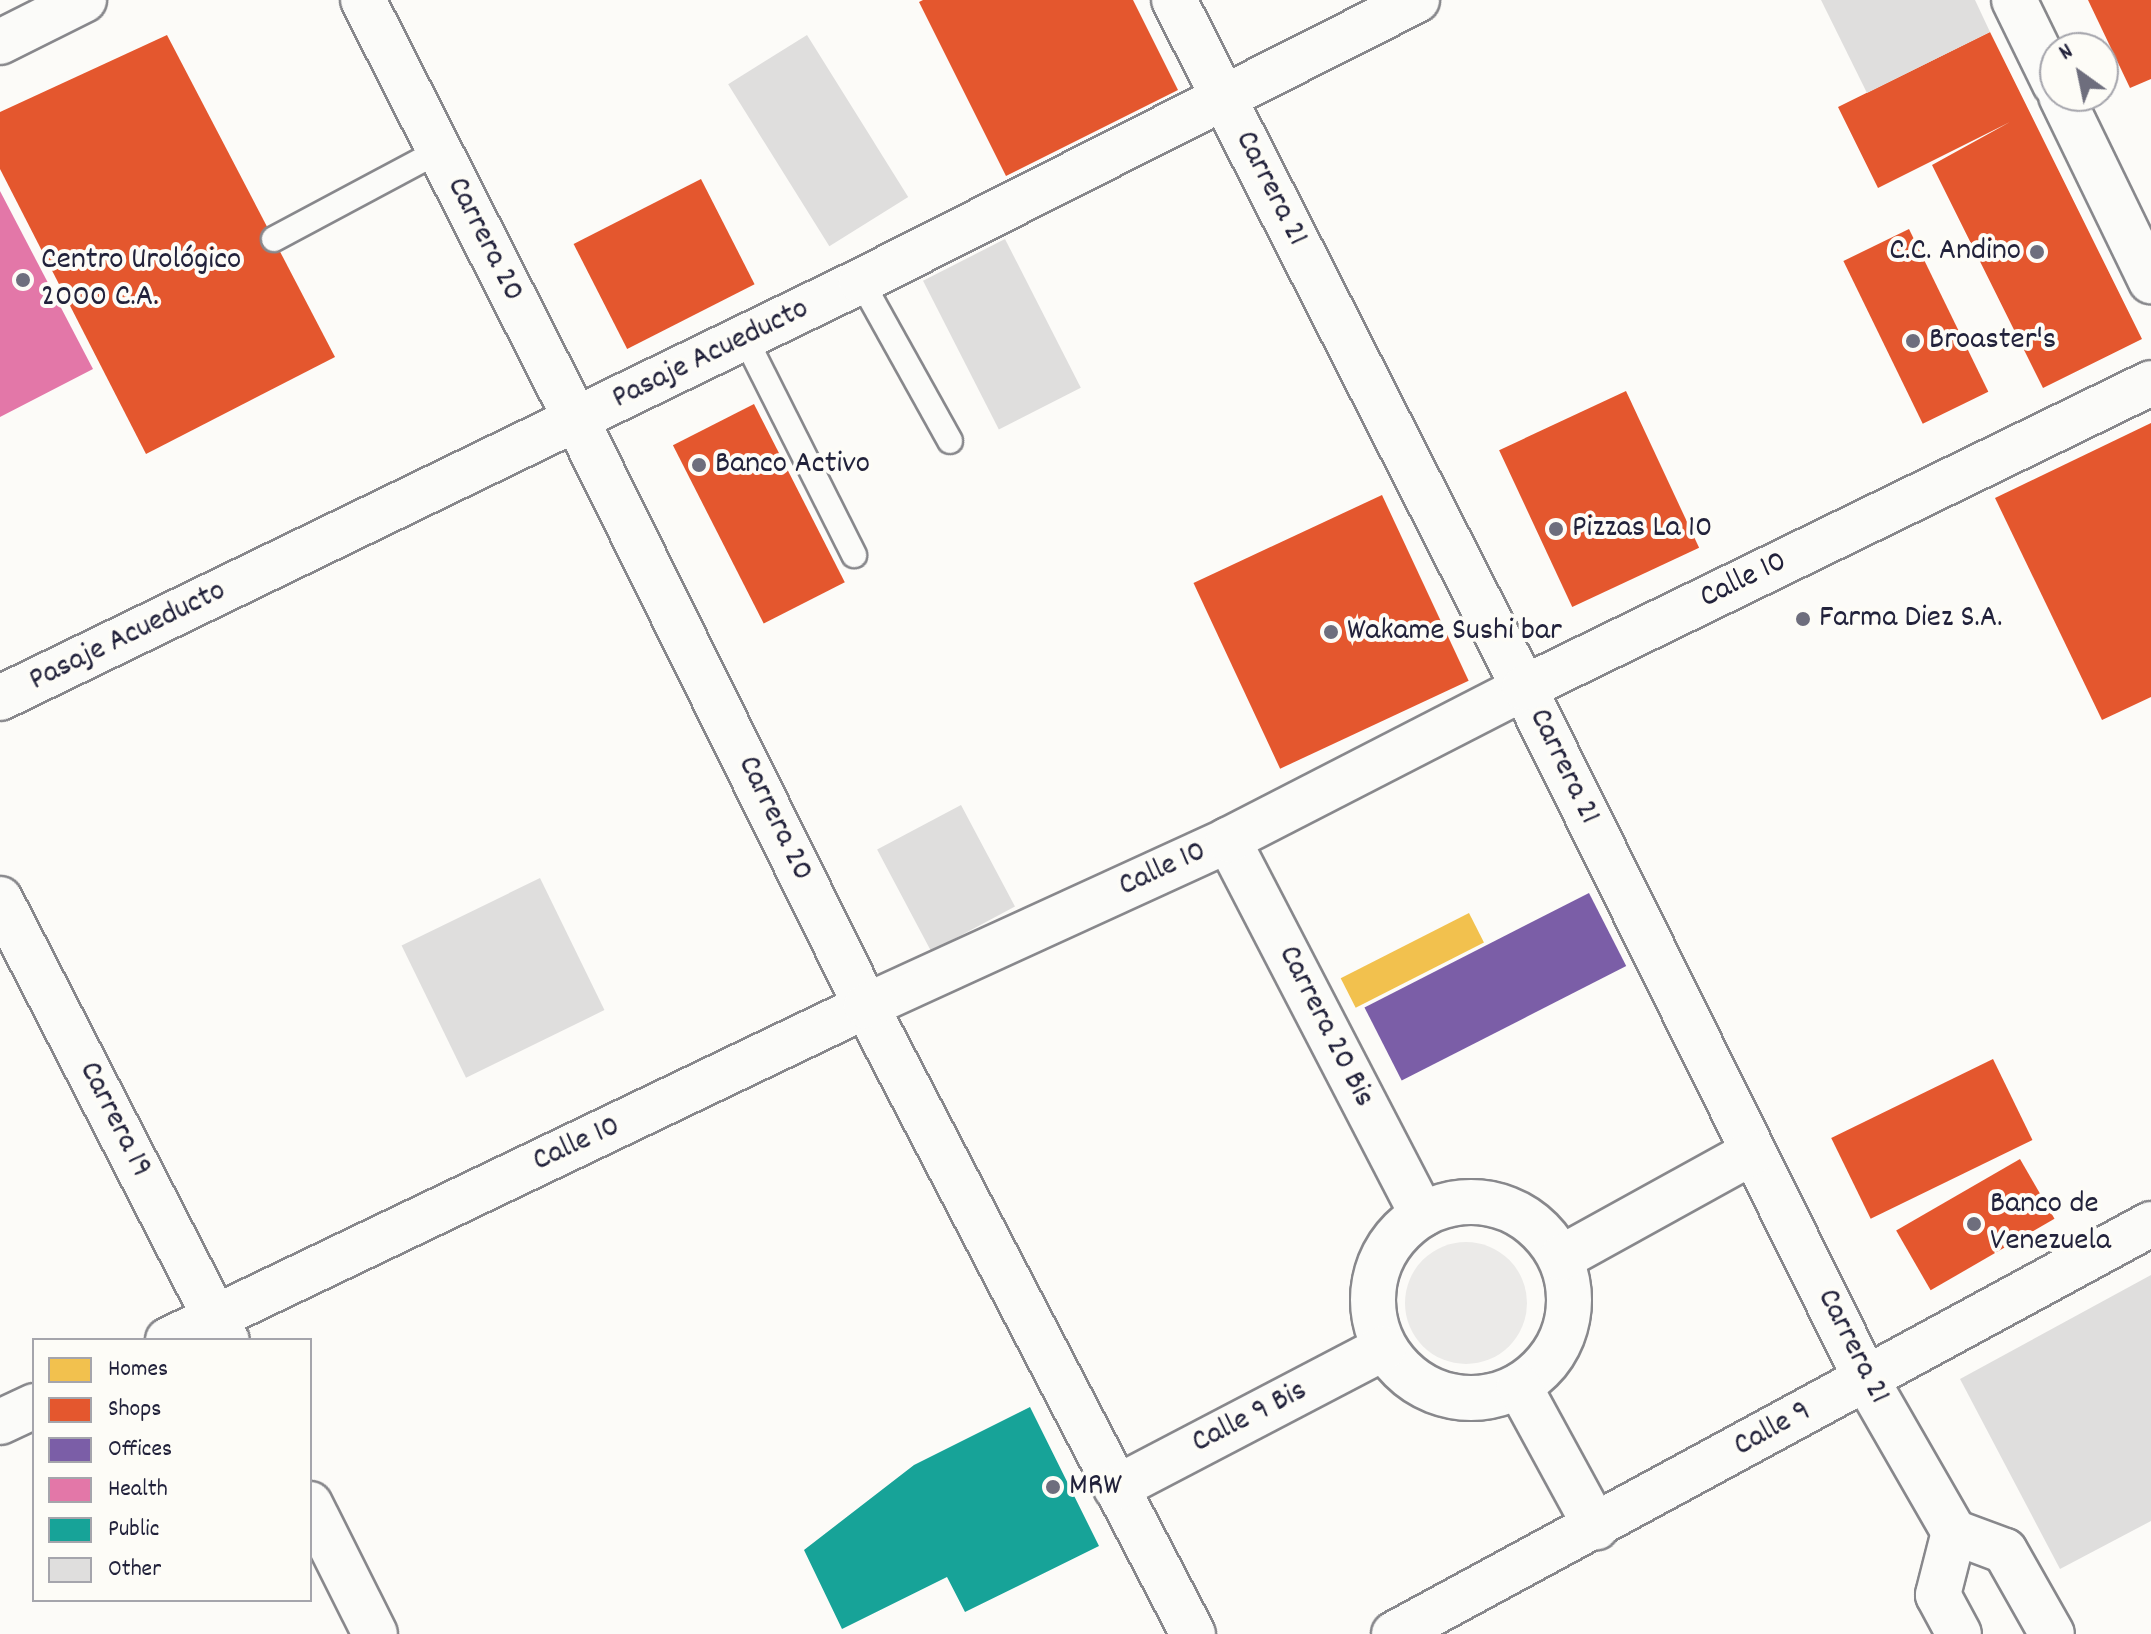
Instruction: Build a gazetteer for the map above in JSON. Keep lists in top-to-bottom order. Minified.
{"streets":{"street":["Carrera 21","Carrera 20","Pasaje Acueducto","Calle 10","Carrera 20 Bis","Carrera 19","Calle 9 Bis","Calle 9"]},"crossings":[["Carrera 21","Pasaje Acueducto"],["Carrera 21","Calle 10"],["Carrera 21","Calle 9"],["Carrera 20","Pasaje Acueducto"],["Carrera 20","Calle 10"],["Carrera 20","Calle 9 Bis"],["Calle 10","Carrera 20 Bis"],["Calle 10","Carrera 19"],["Carrera 20 Bis","Calle 9 Bis"]],"places":["C.C. Andino","Centro Urológico 2000 C.A.","Broaster's","Banco Activo","Pizzas La 10","Farma Diez S.A.","Wakame Sushi bar","Banco de Venezuela","MRW"],"legend":["Homes","Shops","Offices","Health","Public","Other"],"north":"top left"}
